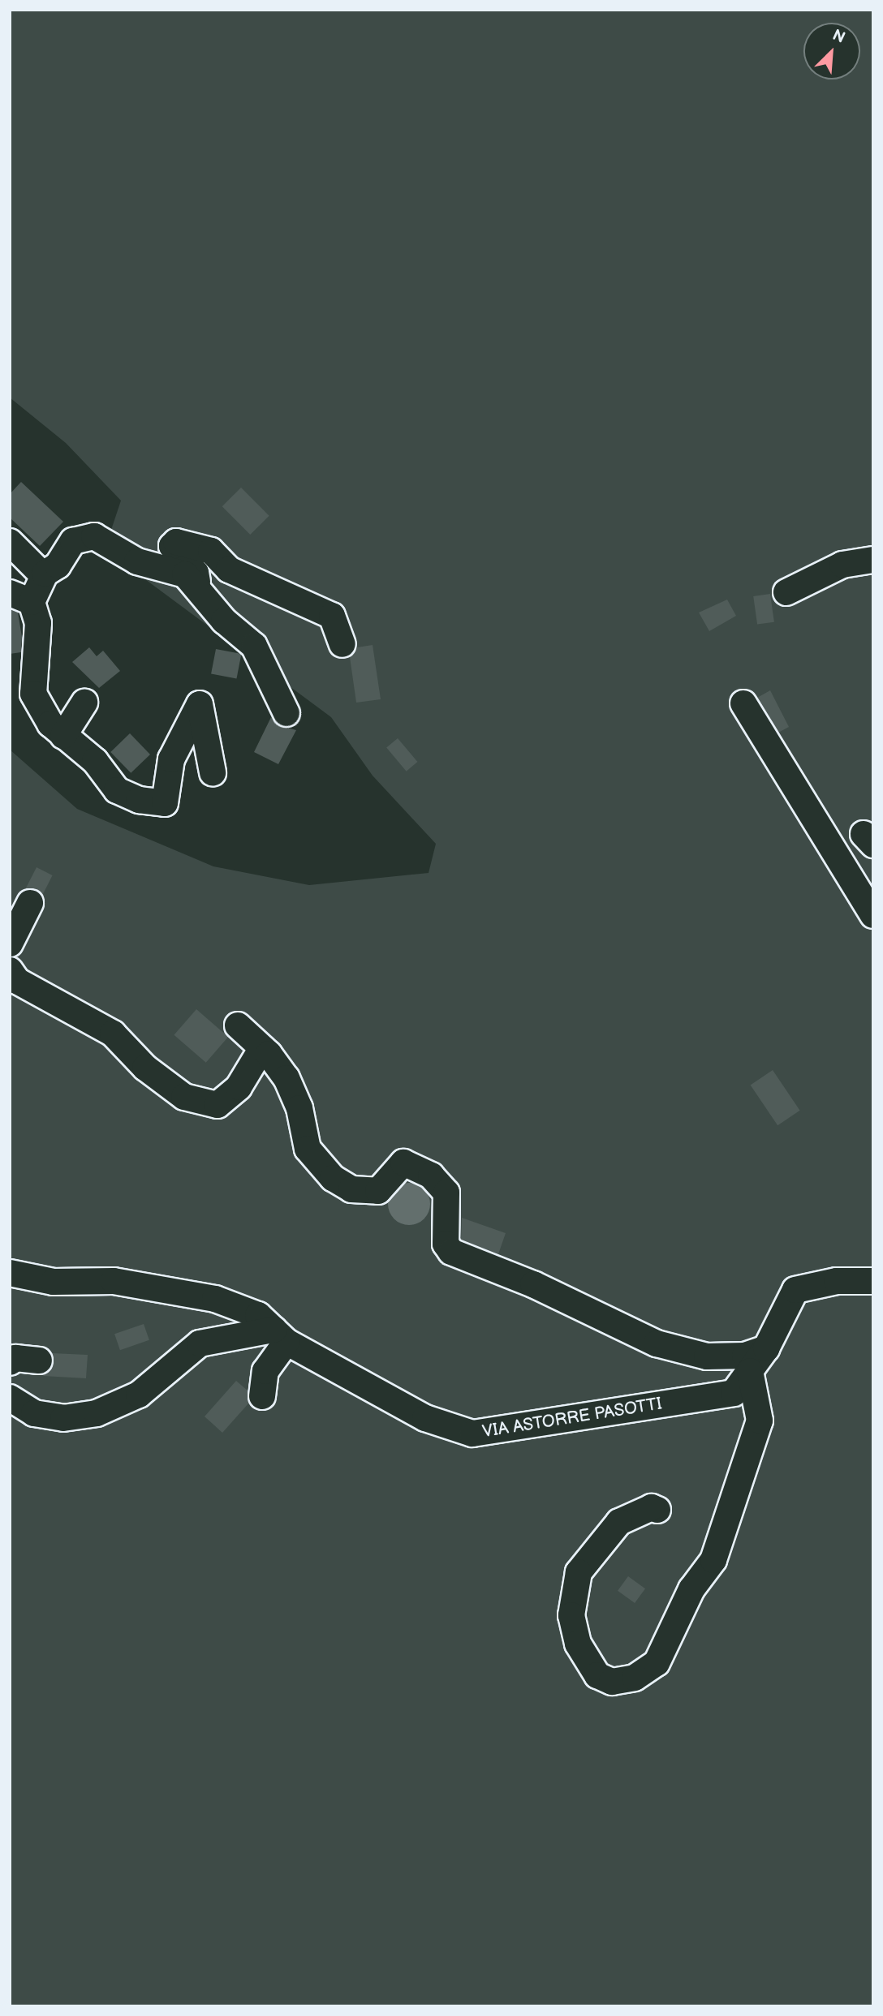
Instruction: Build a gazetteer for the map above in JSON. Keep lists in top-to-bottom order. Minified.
{"streets":{"street":["VIA ASTORRE PASOTTI"]},"north":"top right"}
